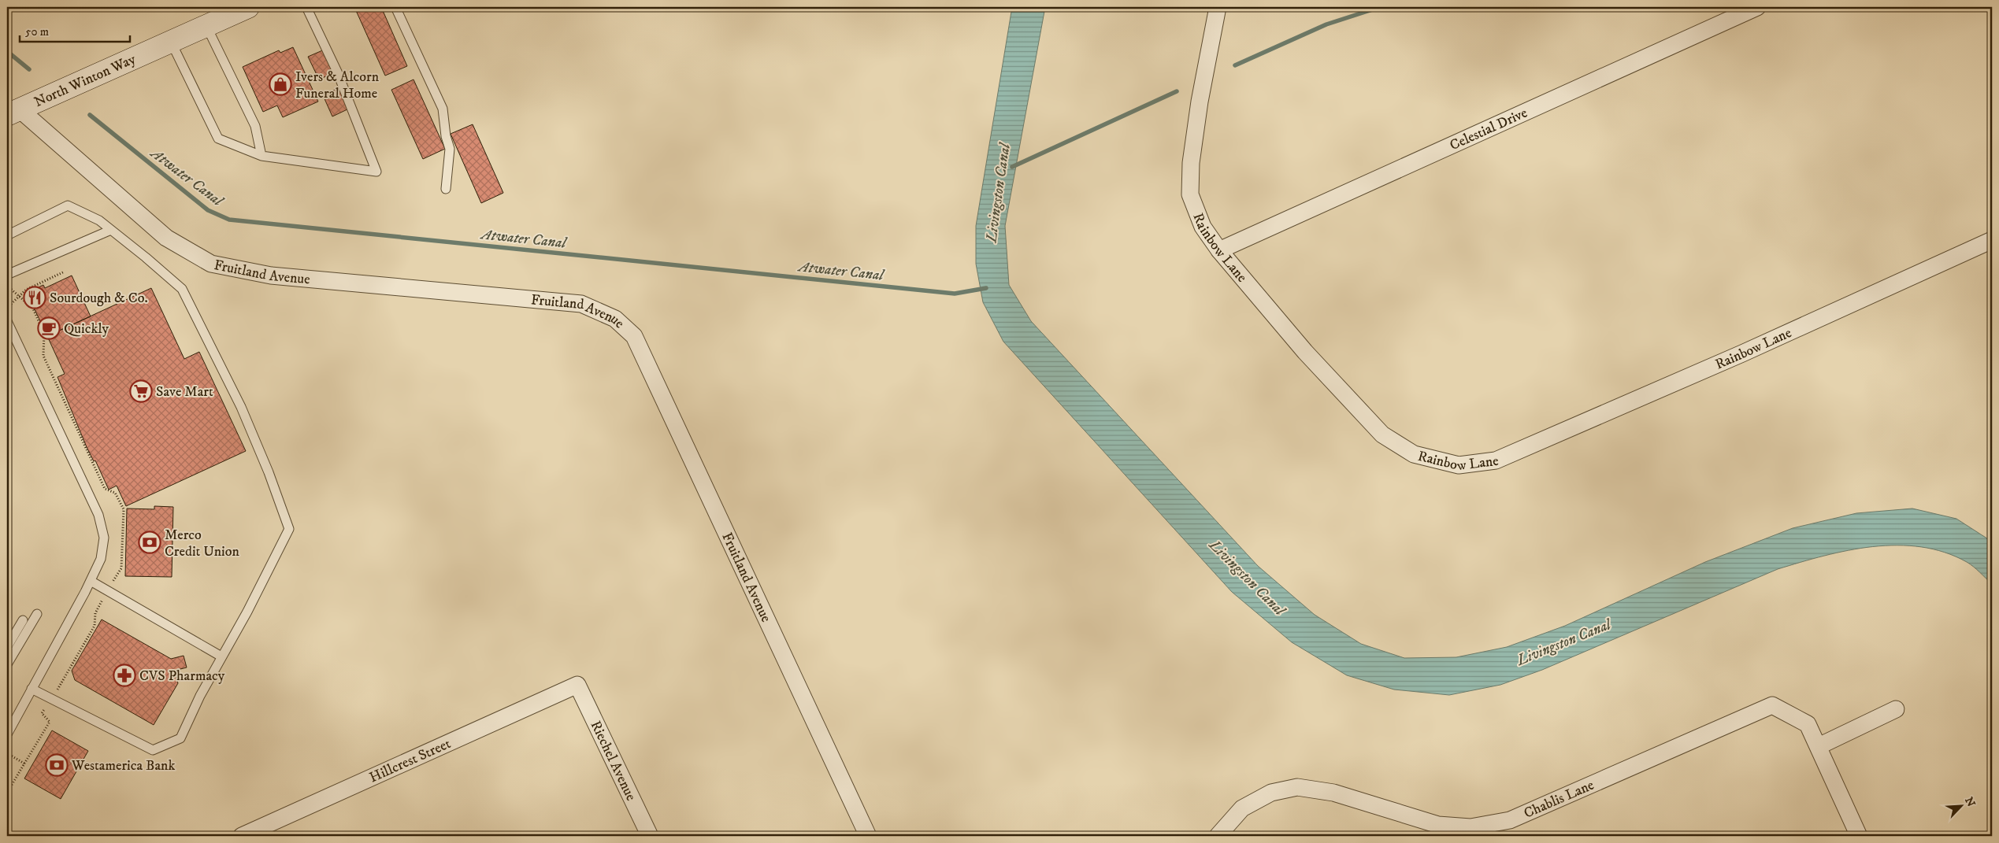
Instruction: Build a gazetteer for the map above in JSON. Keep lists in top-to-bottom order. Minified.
{"streets":{"main road":["North Winton Way"],"street":["Celestial Drive","Rainbow Lane","Fruitland Avenue","Hillcrest Street","Riechel Avenue","Chablis Lane"]},"crossings":[["North Winton Way","Fruitland Avenue"],["Celestial Drive","Rainbow Lane"],["Hillcrest Street","Riechel Avenue"]],"water":["Atwater Canal","Livingston Canal"],"places":{"shop":["Ivers & Alcorn Funeral Home"],"restaurant":["Sourdough & Co."],"cafe":["Quickly"],"supermarket":["Save Mart"],"bank":["Merco Credit Union","Westamerica Bank"],"pharmacy":["CVS Pharmacy"]},"scale_bar":"50 m","north":"top right"}
